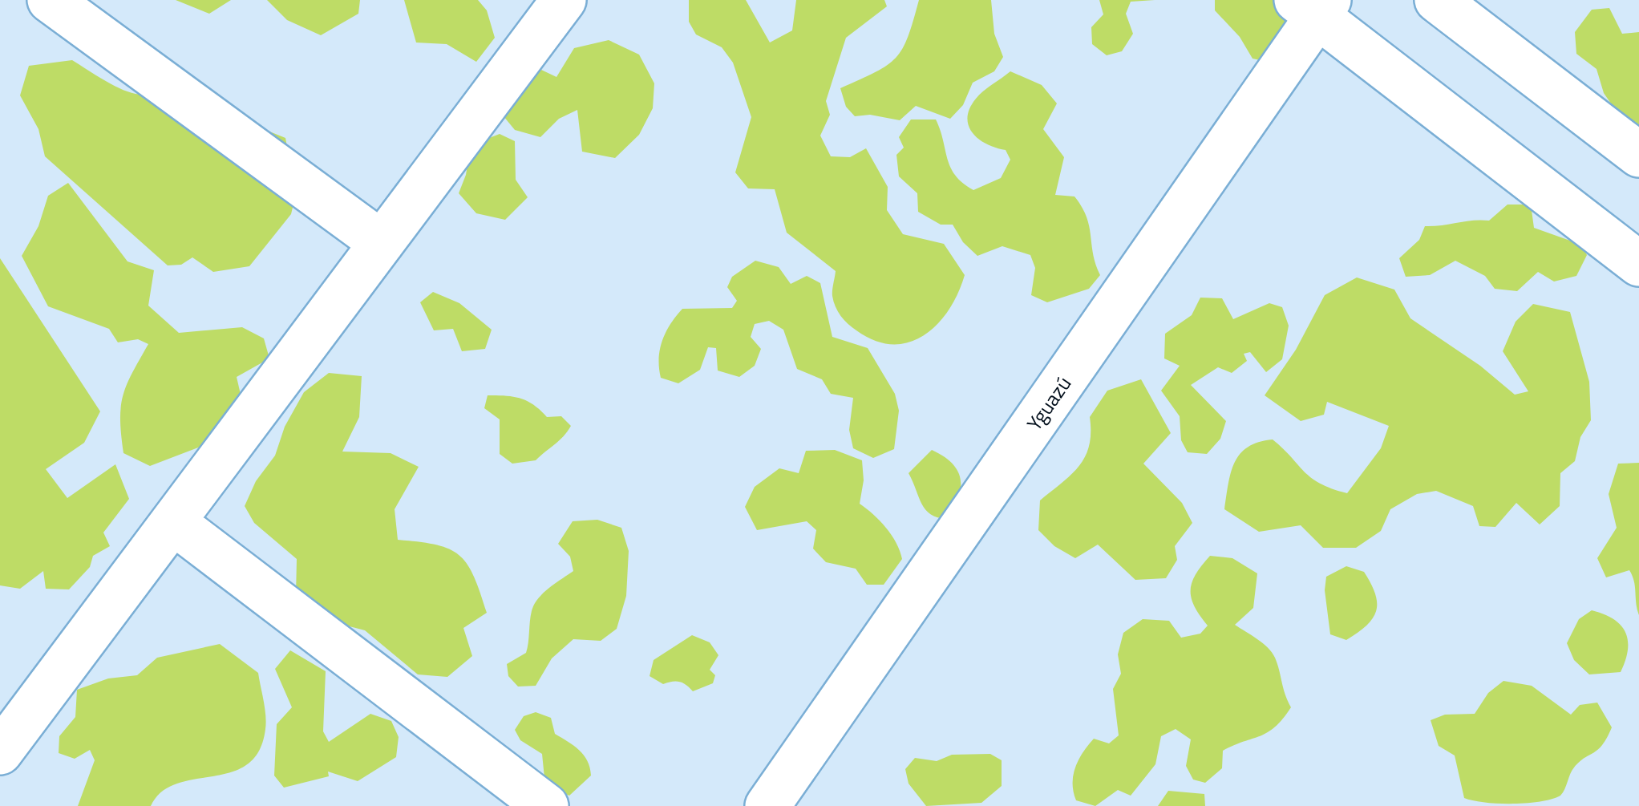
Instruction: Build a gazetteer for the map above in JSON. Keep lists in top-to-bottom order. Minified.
{"streets":{"street":["Yguazú"]}}
